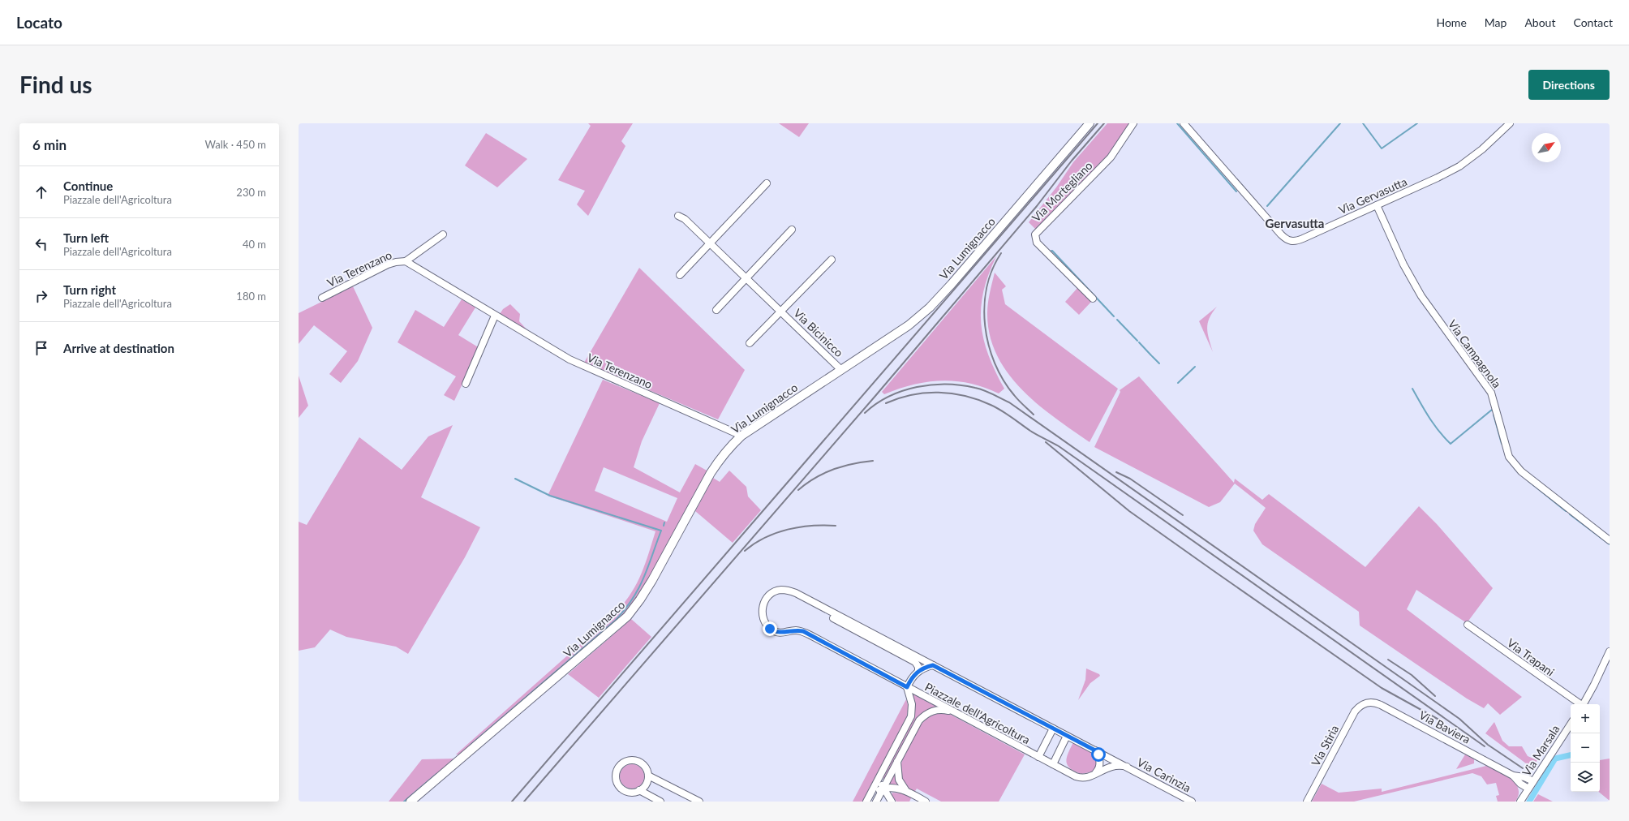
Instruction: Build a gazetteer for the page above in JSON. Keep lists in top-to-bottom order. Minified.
{"streets":{"main road":["Via Lumignacco"],"street":["Via Mortegliano","Via Gervasutta","Via Terenzano","Via Bicinicco","Via Campagnola","Via Trapani","Piazzale dell'Agricoltura","Via Baviera","Via Stiria","Via Marsala","Via Carinzia"]},"crossings":[["Via Gervasutta","Via Campagnola"],["Via Lumignacco","Via Terenzano"],["Via Lumignacco","Via Bicinicco"],["Piazzale dell'Agricoltura","Via Carinzia"],["Via Baviera","Via Stiria"],["Via Baviera","Via Marsala"]],"districts":["Gervasutta"],"north":"top right","page":{"header":"Locato","nav":["Home","Map","About","Contact"],"buttons":"Directions","title":"Find us","heading":["6 min","Walk · 450 m"],"list":[["Continue","Piazzale dell'Agricoltura","230 m"],["Turn left","Piazzale dell'Agricoltura","40 m"],["Turn right","Piazzale dell'Agricoltura","180 m"],"Arrive at destination"],"map_buttons":["+","−"]}}
